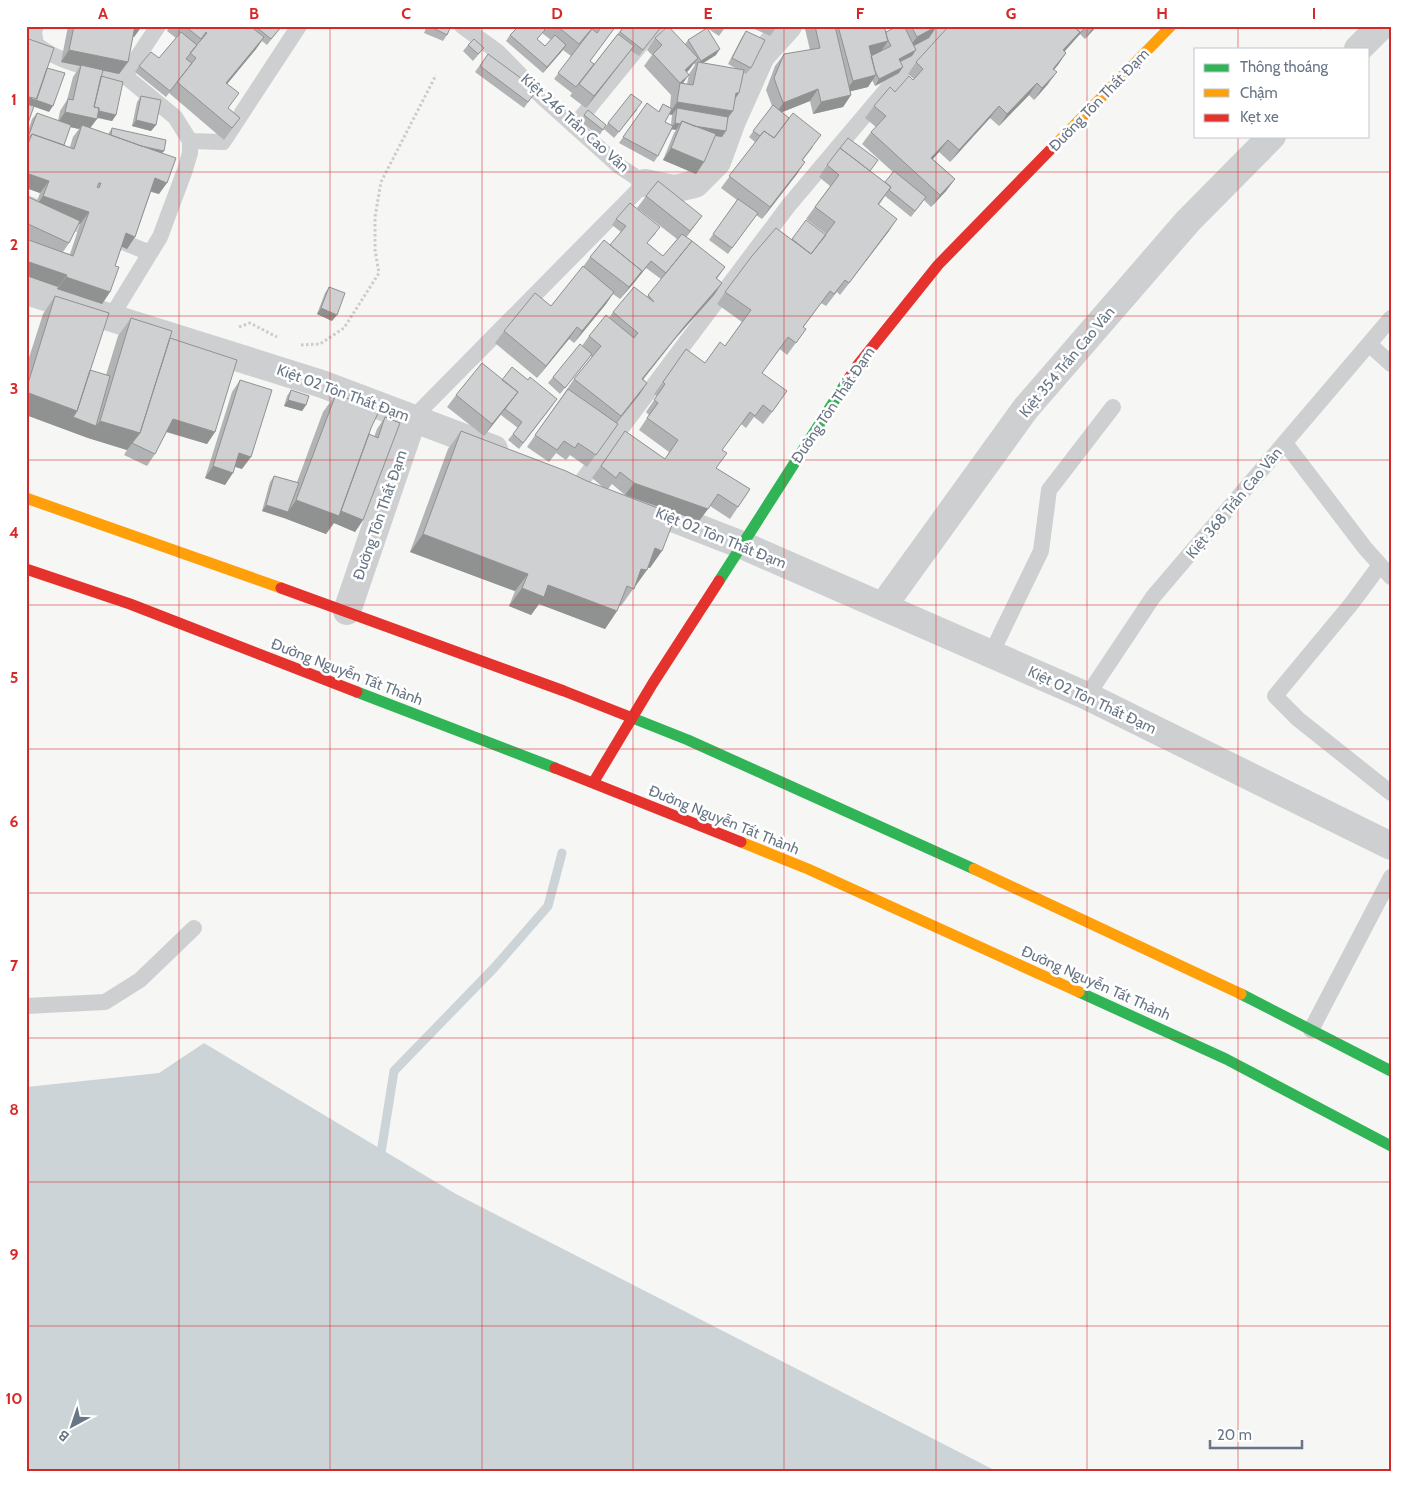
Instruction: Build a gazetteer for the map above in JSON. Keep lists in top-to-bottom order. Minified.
{"streets":{"main road":["Đường Tôn Thất Đạm","Đường Nguyễn Tất Thành"],"street":["Kiệt 246 Trần Cao Vân","Kiệt 354 Trần Cao Vân","Kiệt 02 Tôn Thất Đạm"],"lane":["Kiệt 368 Trần Cao Vân"]},"crossings":[["Đường Tôn Thất Đạm","Kiệt 02 Tôn Thất Đạm"],["Đường Tôn Thất Đạm","Đường Nguyễn Tất Thành"],["Kiệt 354 Trần Cao Vân","Kiệt 02 Tôn Thất Đạm"],["Kiệt 02 Tôn Thất Đạm","Kiệt 368 Trần Cao Vân"]],"legend":["Thông thoáng","Chậm","Kẹt xe"],"scale_bar":"20 m","north":"bottom left","grid":{"columns":["A","B","C","D","E","F","G","H","I"],"rows":["1","2","3","4","5","6","7","8","9","10"]}}
